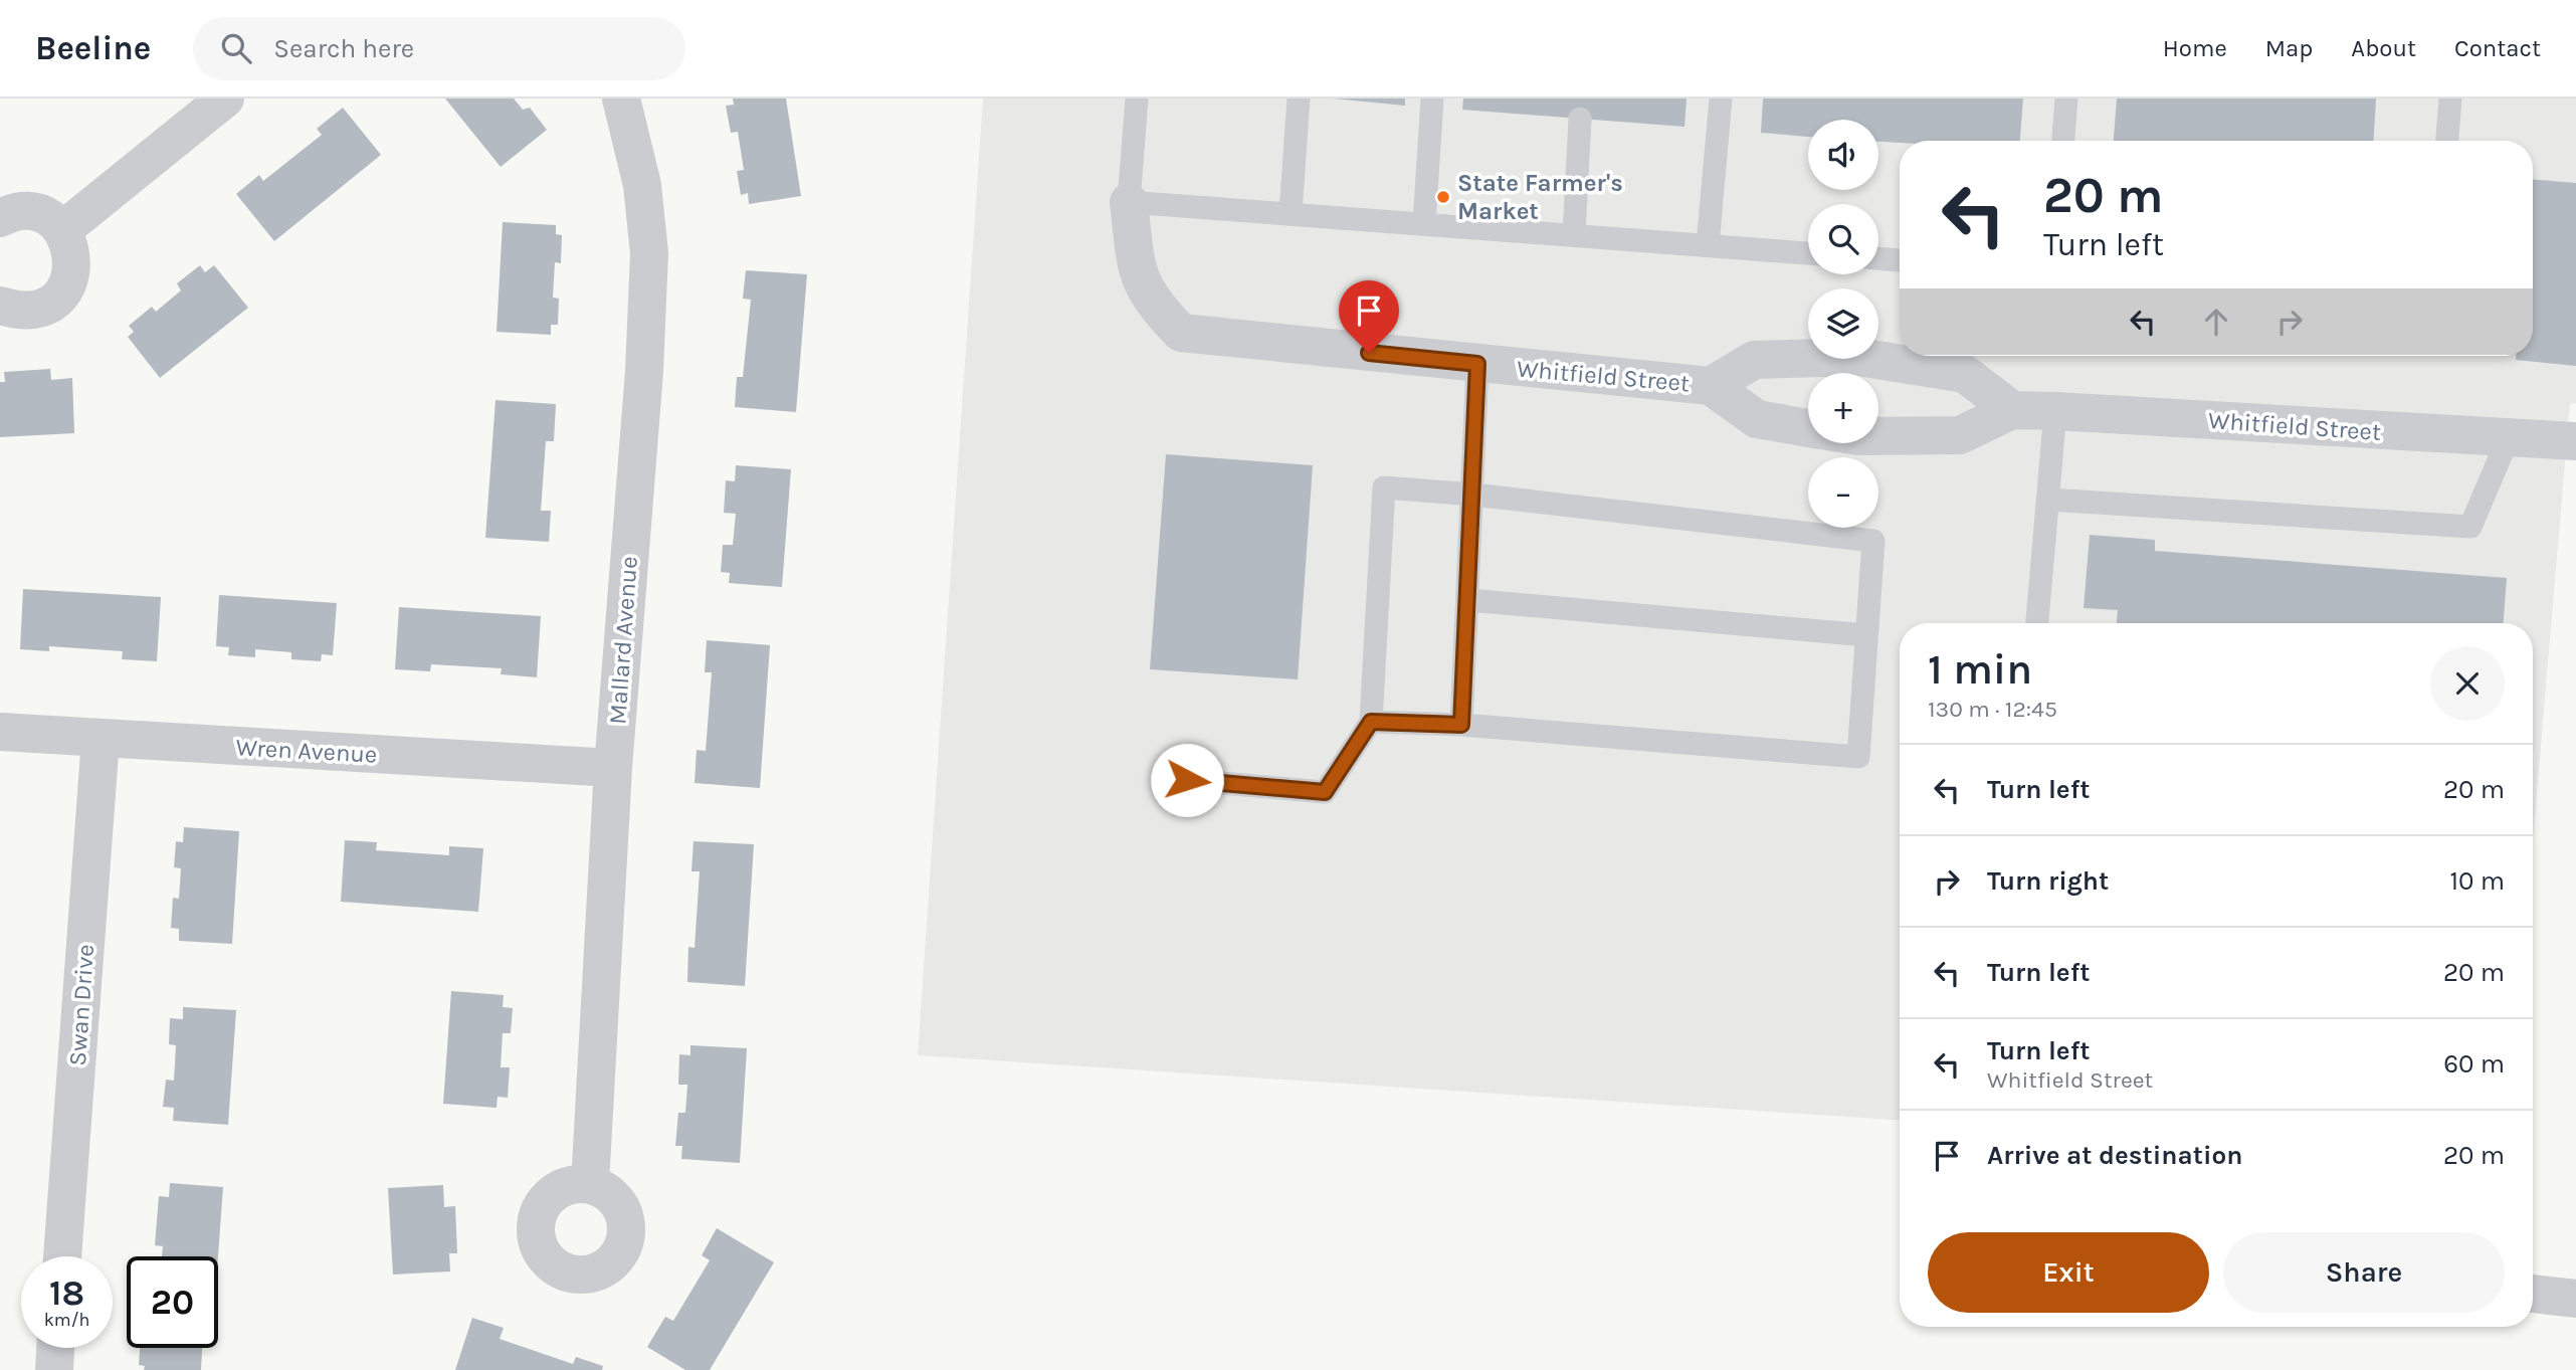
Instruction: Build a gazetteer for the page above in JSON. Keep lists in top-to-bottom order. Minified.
{"streets":{"street":["Whitfield Street","Mallard Avenue","Wren Avenue","Swan Drive"]},"crossings":[["Mallard Avenue","Wren Avenue"],["Wren Avenue","Swan Drive"]],"places":["State Farmer's Market"],"page":{"header":"Beeline","search":"Search here","nav":["Home","Map","About","Contact"],"map_buttons":["+","−"],"turn":["20 m","Turn left"],"heading":["1 min","130 m · 12:45"],"list":[{"name":"Turn left","value":"20 m"},{"name":"Turn right","value":"10 m"},{"name":"Turn left","value":"20 m"},{"name":"Turn left","note":"Whitfield Street","value":"60 m"},{"name":"Arrive at destination","value":"20 m"}],"buttons":["Exit","Share"],"speed":"18 km/h","limit":"20"}}
